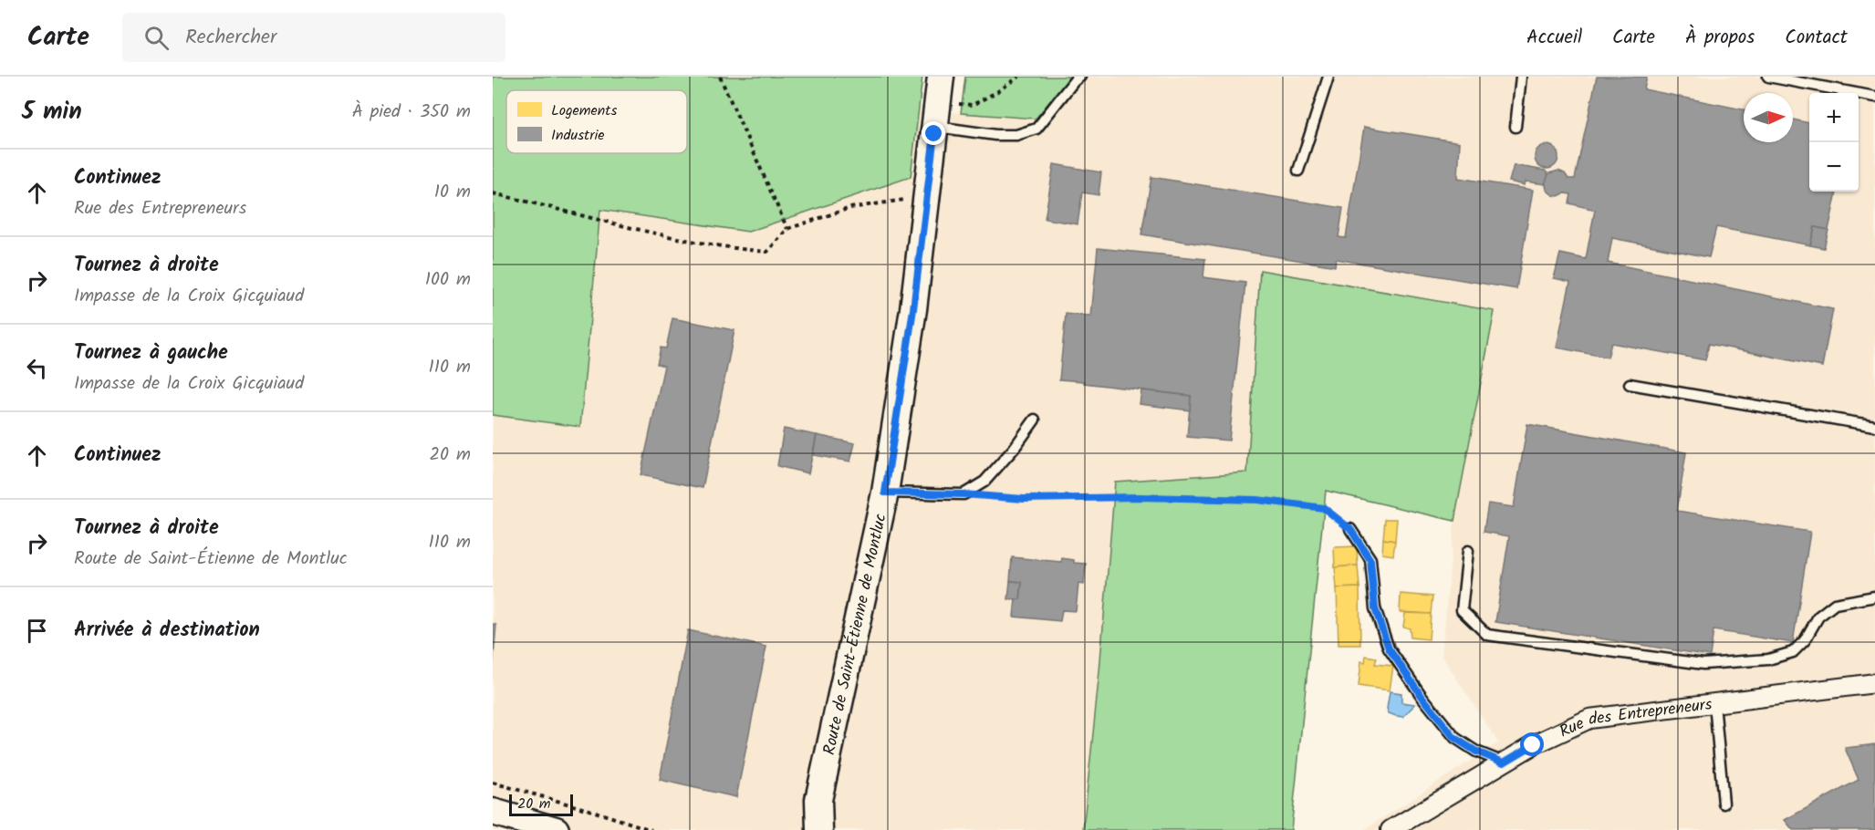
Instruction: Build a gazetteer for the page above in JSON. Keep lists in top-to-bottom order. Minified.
{"streets":{"main road":["Route de Saint-Étienne de Montluc"],"street":["Rue des Entrepreneurs"]},"legend":["Logements","Industrie"],"scale_bar":"20 m","north":"right","page":{"header":"Carte","search":"Rechercher","nav":["Accueil","Carte","À propos","Contact"],"heading":["5 min","À pied · 350 m"],"map_buttons":["+","−"],"list":[["Continuez","Rue des Entrepreneurs","10 m"],["Tournez à droite","Impasse de la Croix Gicquiaud","100 m"],["Tournez à gauche","Impasse de la Croix Gicquiaud","110 m"],["Continuez","20 m"],["Tournez à droite","Route de Saint-Étienne de Montluc","110 m"],"Arrivée à destination"],"scale":"20 m"}}
